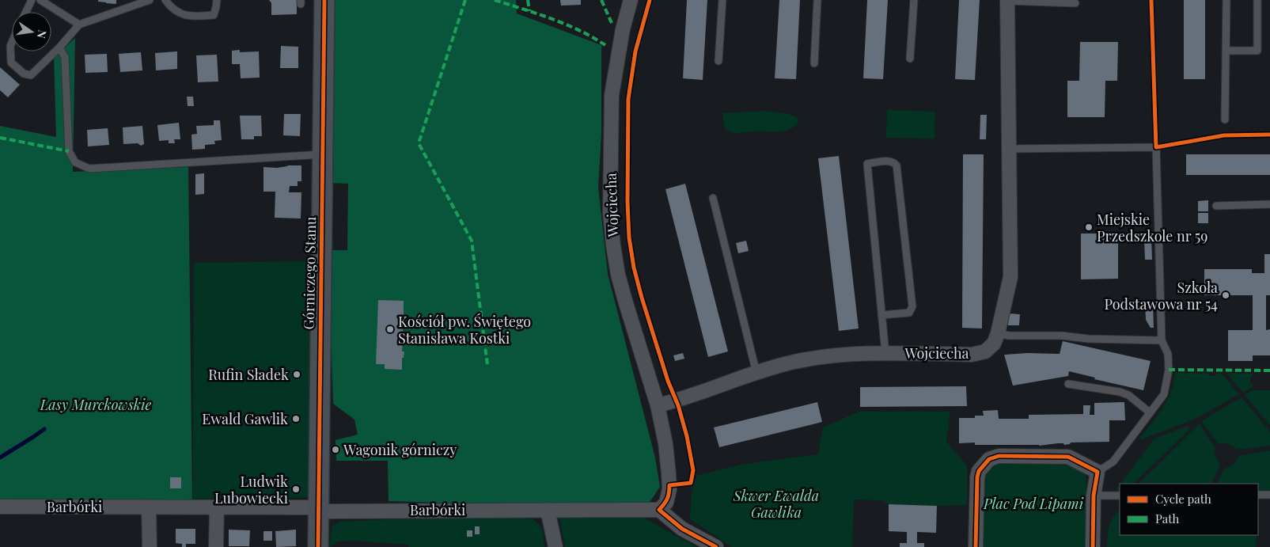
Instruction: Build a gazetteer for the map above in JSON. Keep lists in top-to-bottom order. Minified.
{"streets":{"street":["Wojciecha","Górniczego Stanu","Barbórki"]},"crossings":[["Wojciecha","Barbórki"],["Górniczego Stanu","Barbórki"]],"parks":["Lasy Murckowskie","Skwer Ewalda Gawlika","Plac Pod Lipami"],"places":["Miejskie Przedszkole nr 59","Szkoła Podstawowa nr 54","Kościół pw. Świętego Stanisława Kostki","Rufin Sładek","Ewald Gawlik","Wagonik górniczy","Ludwik Lubowiecki"],"legend":["Cycle path","Path"],"north":"right"}
